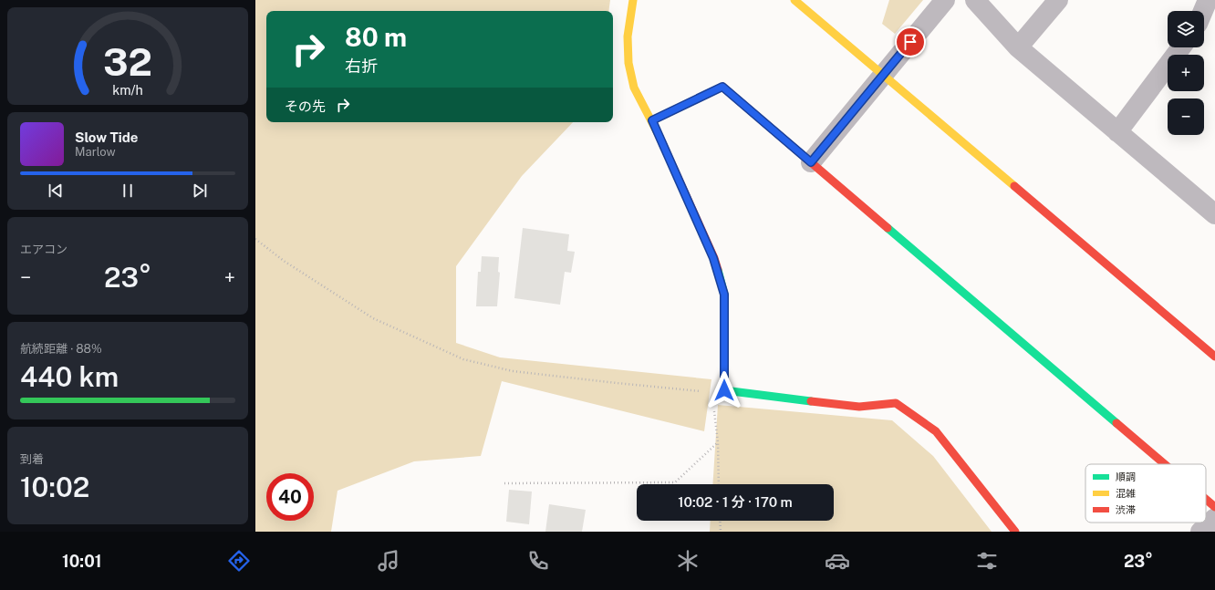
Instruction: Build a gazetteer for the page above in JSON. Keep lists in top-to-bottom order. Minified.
{"legend":["順調","混雑","渋滞"],"page":{"map_buttons":["+","−"],"turn":["80 m","右折"],"then":"その先","song":["Slow Tide","Marlow"],"tile":["エアコン",["航続距離 · 88%","440 km"],["到着","10:02"]],"heat":["−","23°","+"],"limit":"40","trip":"10:02 · 1 分 · 170 m","tabs":["10:01","23°"],"gauge":["32","km/h"]}}
